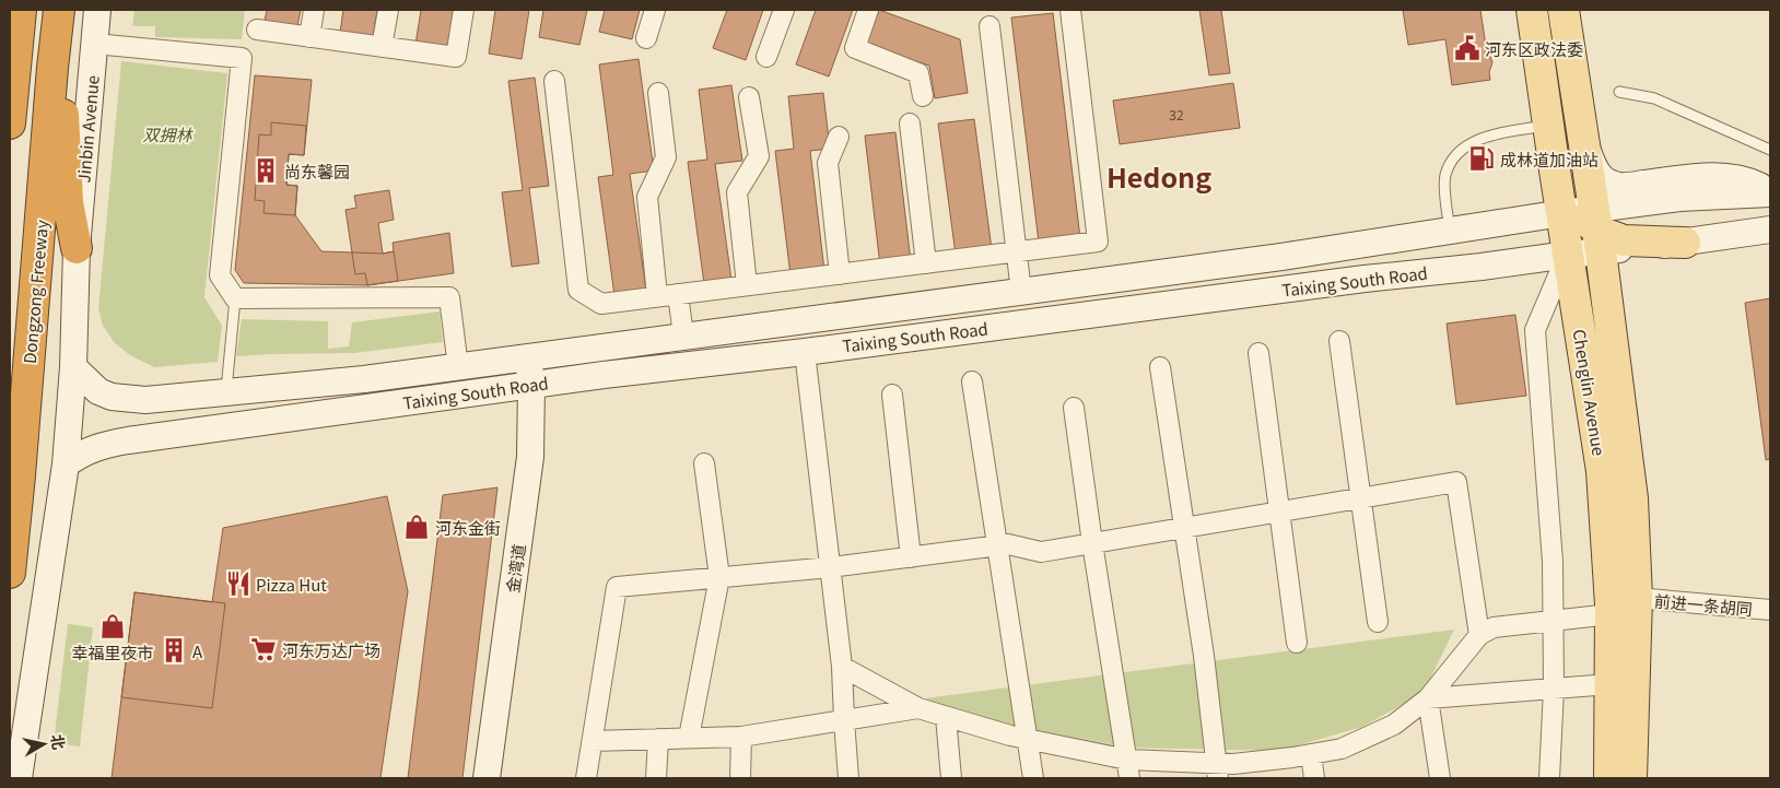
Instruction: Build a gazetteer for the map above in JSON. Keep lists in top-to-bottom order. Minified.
{"streets":{"highway":["Dongzong Freeway"],"main road":["Jinbin Avenue","Taixing South Road","Chenglin Avenue","金湾道"],"street":["前进一条胡同"]},"crossings":[["Jinbin Avenue","Taixing South Road"],["Taixing South Road","Chenglin Avenue"],["Taixing South Road","金湾道"],["Chenglin Avenue","前进一条胡同"]],"districts":["Hedong"],"parks":["双拥林"],"places":{"public building":["河东区政法委"],"fuel station":["成林道加油站"],"building":["尚东馨园","A"],"shop":["河东金街","幸福里夜市"],"restaurant":["Pizza Hut"],"supermarket":["河东万达广场"]},"house_numbers":["32"],"north":"right"}
